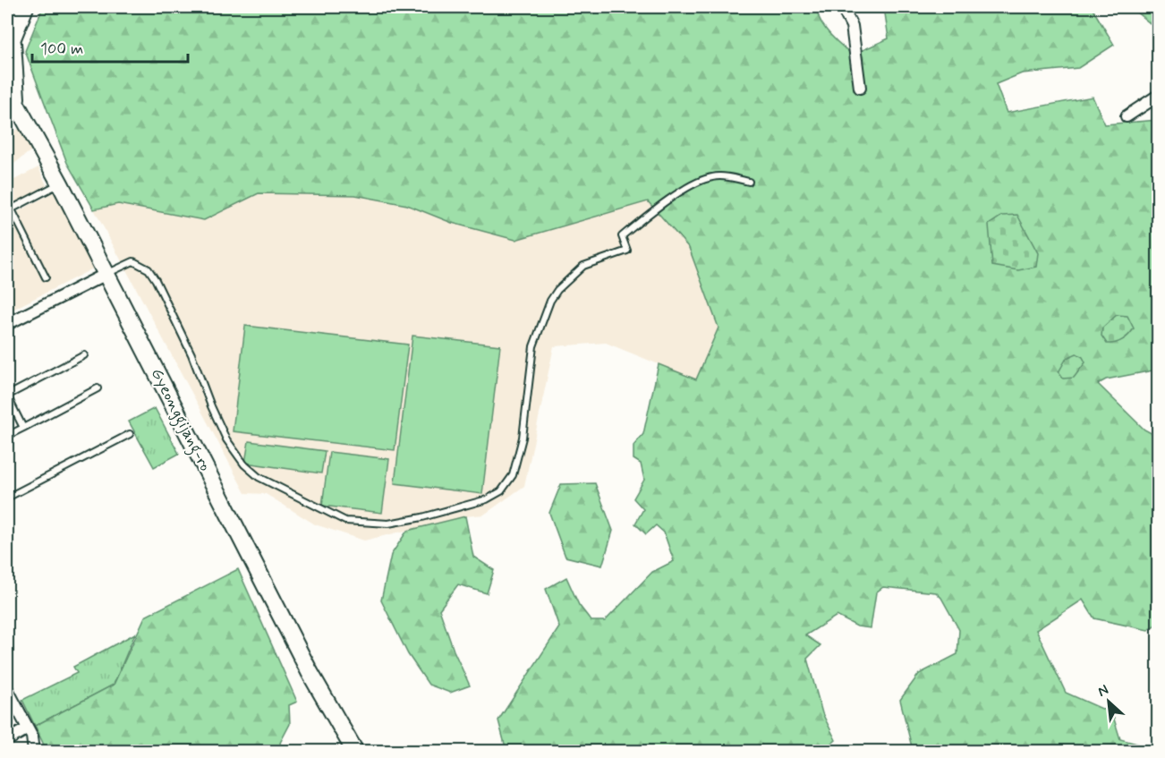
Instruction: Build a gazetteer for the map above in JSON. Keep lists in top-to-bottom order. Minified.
{"streets":{"street":["Gyeonggijang-ro"]},"scale_bar":"100 m","north":"top left"}
